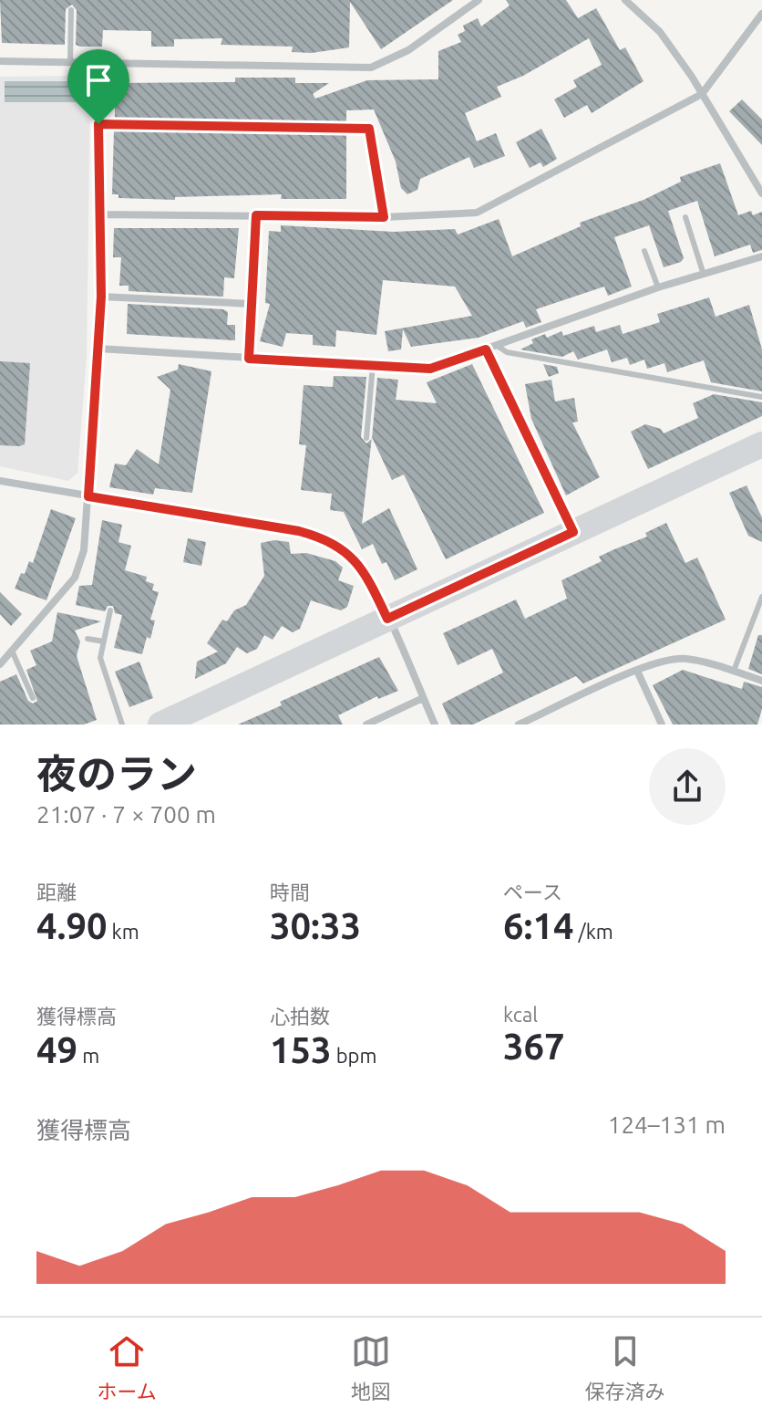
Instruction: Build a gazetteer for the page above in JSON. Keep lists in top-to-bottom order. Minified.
{"page":{"heading":["夜のラン","21:07 · 7 × 700 m"],"stats":[["距離","4.90 km"],["時間","30:33"],["ペース","6:14 /km"],["獲得標高","49 m"],["心拍数","153 bpm"],["kcal","367"]],"chart":["獲得標高","124–131 m"],"tabs":["ホーム","地図","保存済み"]}}
